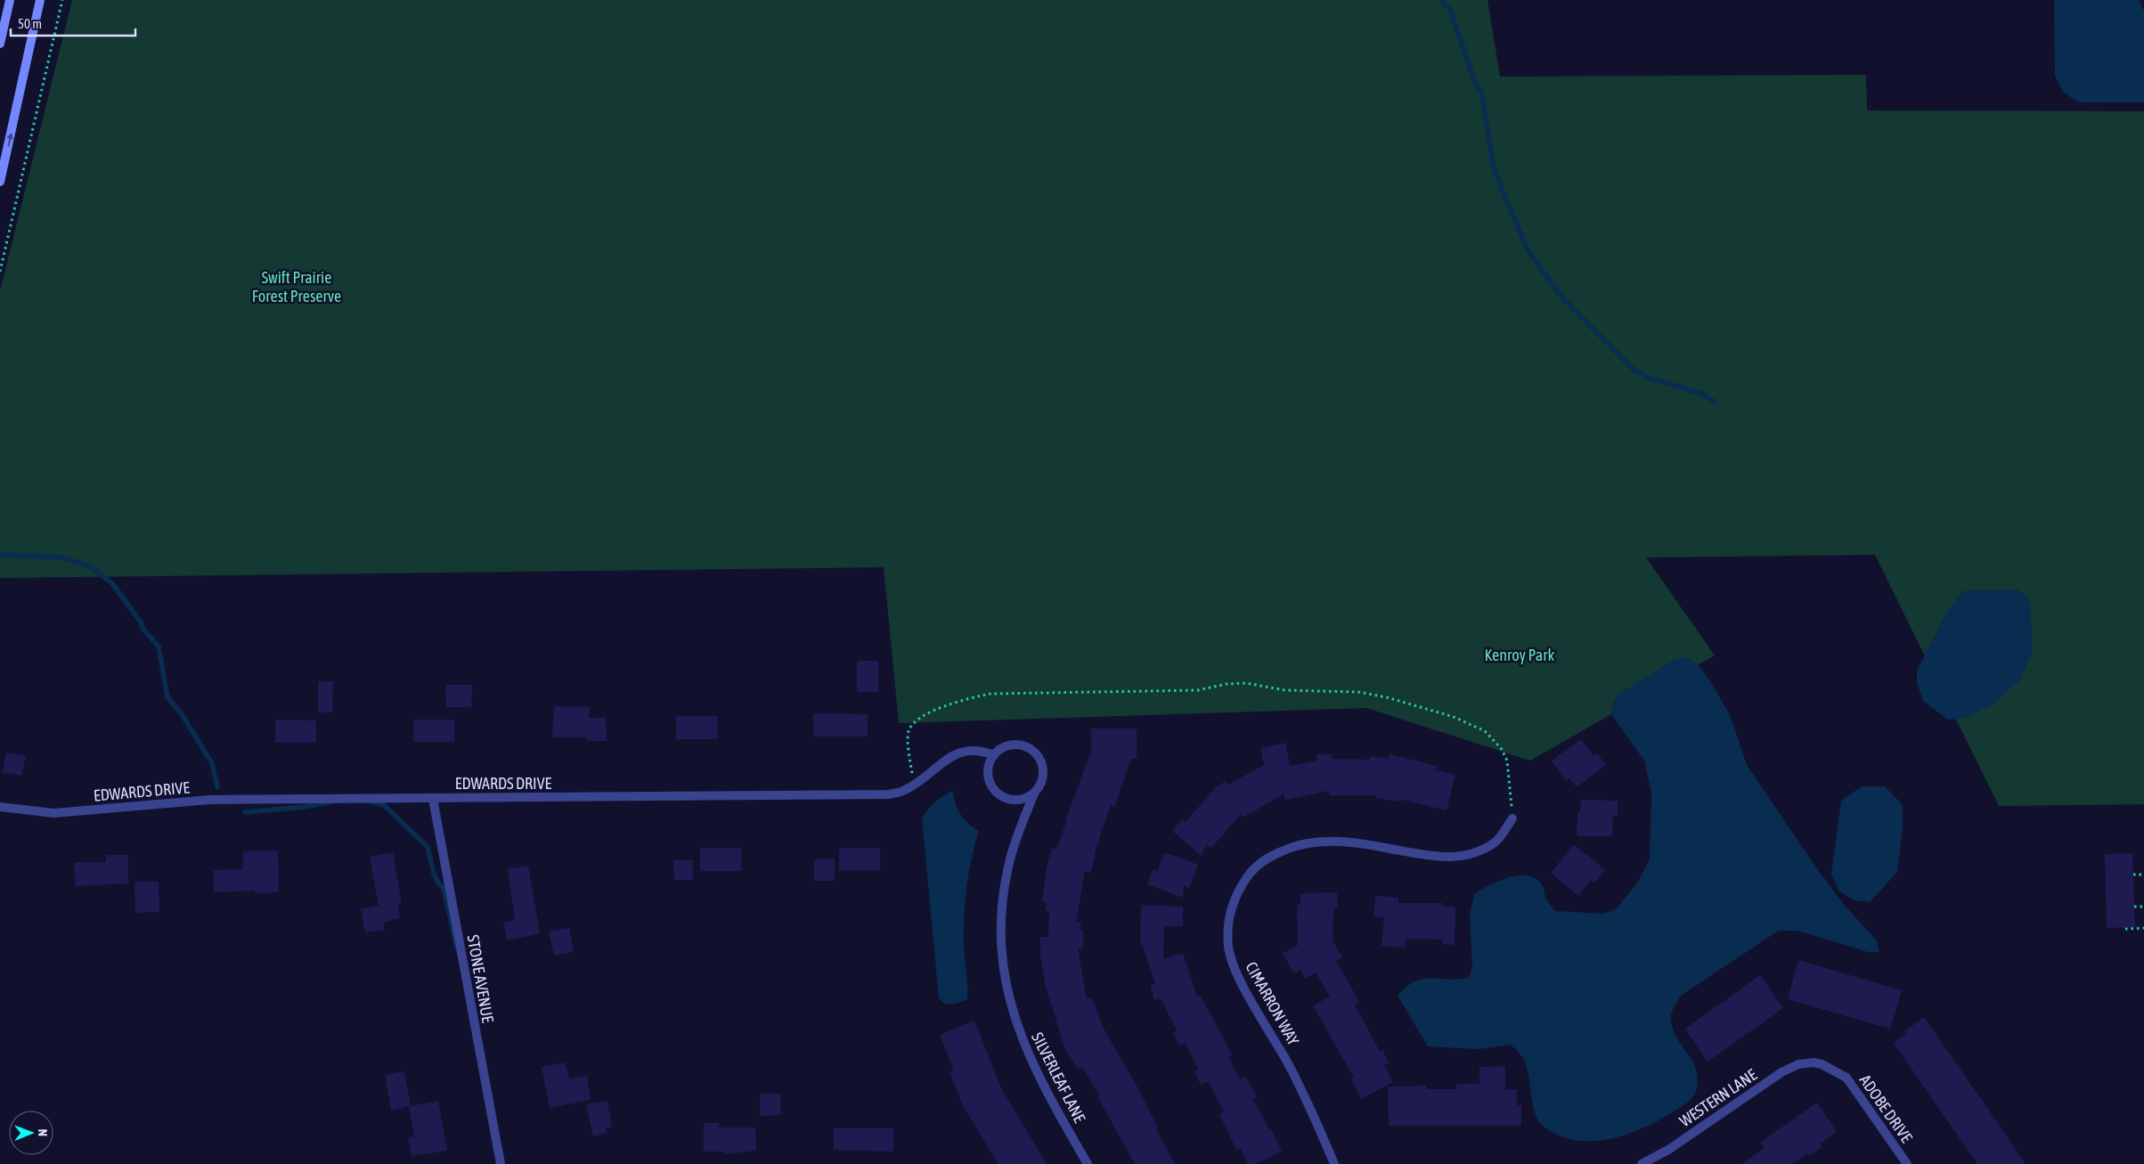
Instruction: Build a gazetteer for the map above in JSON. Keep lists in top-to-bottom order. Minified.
{"streets":{"street":["EDWARDS DRIVE","STONE AVENUE","CIMARRON WAY","SILVERLEAF LANE","WESTERN LANE","ADOBE DRIVE"]},"crossings":[["EDWARDS DRIVE","STONE AVENUE"],["EDWARDS DRIVE","SILVERLEAF LANE"],["WESTERN LANE","ADOBE DRIVE"]],"parks":["Swift Prairie Forest Preserve","Kenroy Park"],"scale_bar":"50 m","north":"right"}
